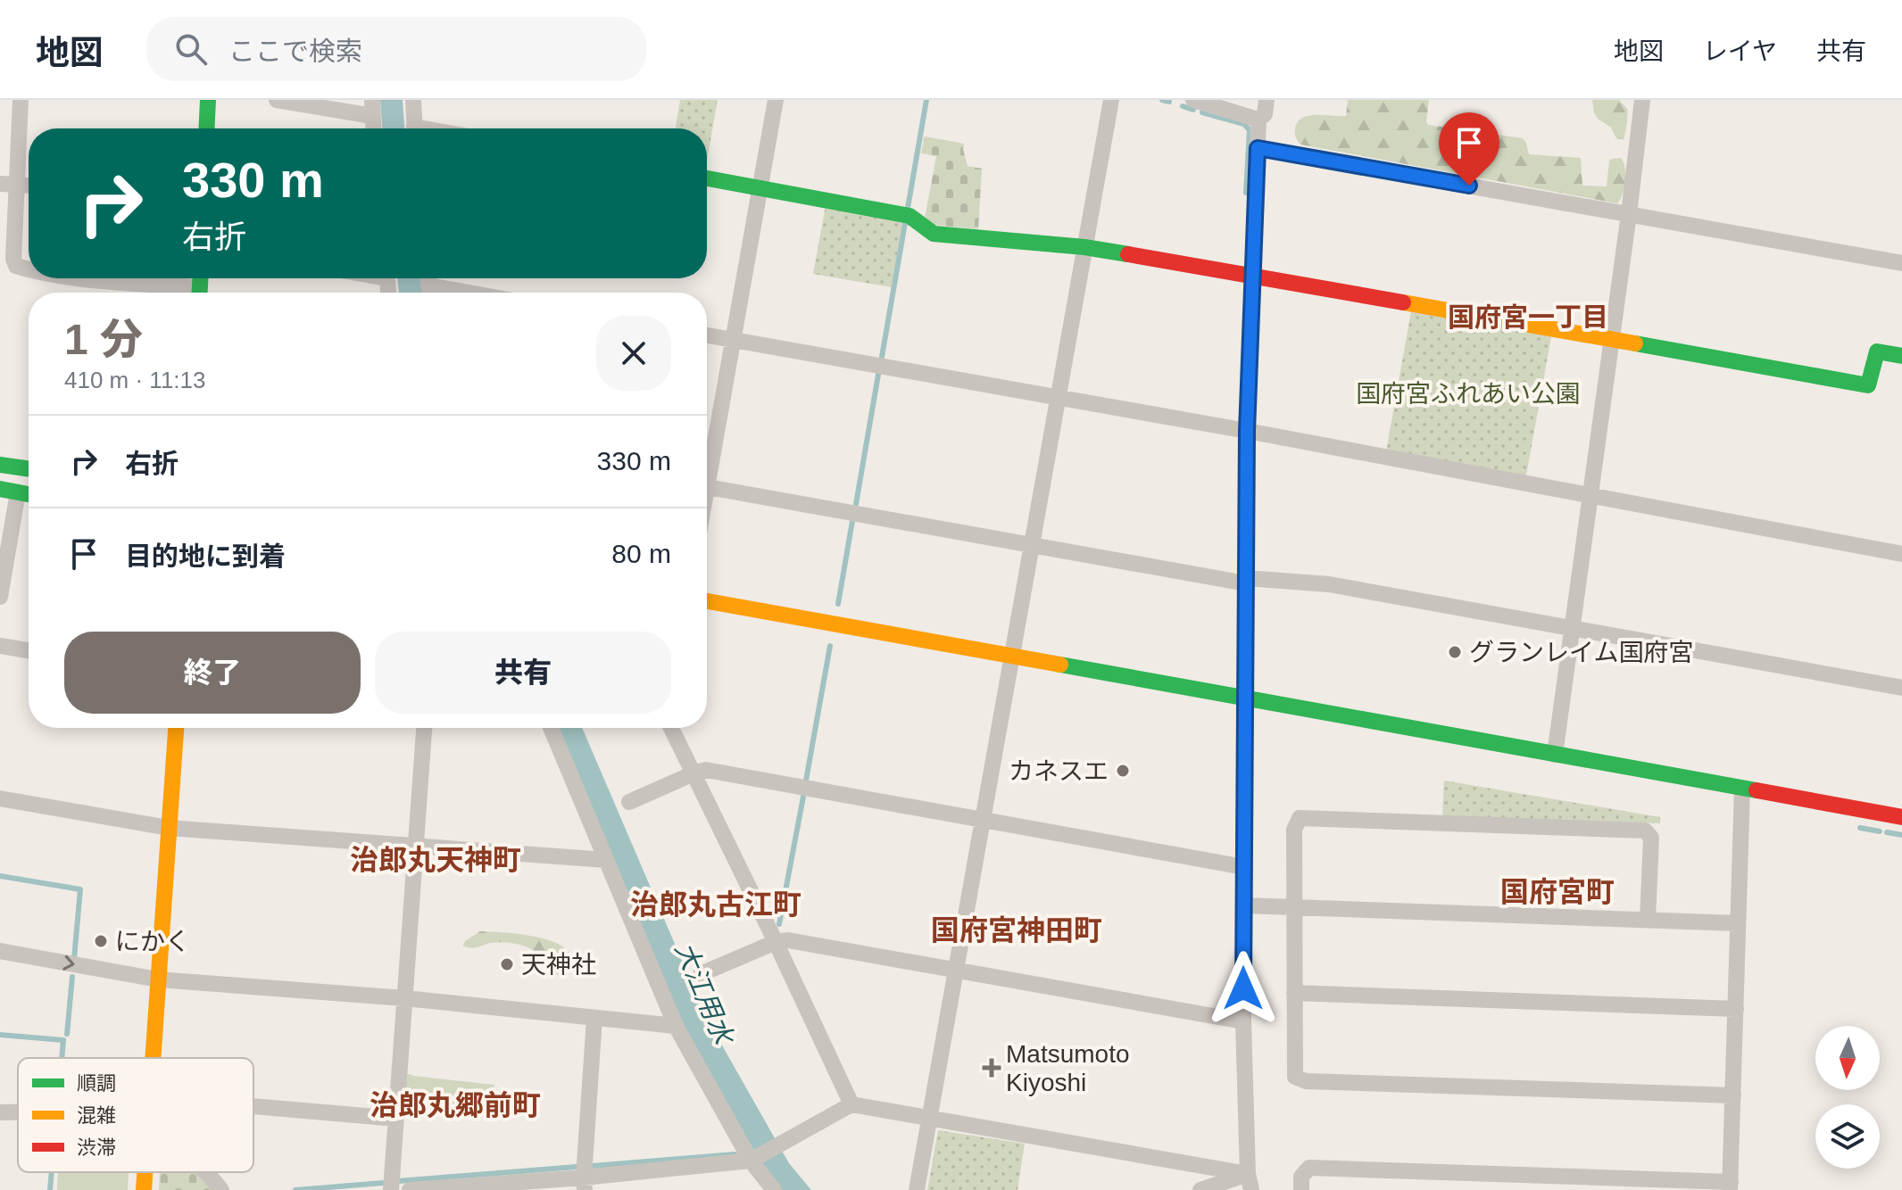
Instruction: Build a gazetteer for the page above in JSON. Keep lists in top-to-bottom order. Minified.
{"districts":["国府宮一丁目","治郎丸天神町","国府宮町","治郎丸古江町","国府宮神田町","治郎丸郷前町"],"water":["大江用水"],"parks":["国府宮ふれあい公園"],"places":{"other":["グランレイム国府宮","カネスエ","にかく","天神社"],"health":["Matsumoto Kiyoshi"]},"legend":["順調","混雑","渋滞"],"north":"bottom","page":{"header":"地図","search":"ここで検索","nav":["地図","レイヤ","共有"],"turn":["330 m","右折"],"heading":["1 分","410 m · 11:13"],"list":[{"name":"右折","value":"330 m"},{"name":"目的地に到着","value":"80 m"}],"buttons":["終了","共有"]}}
